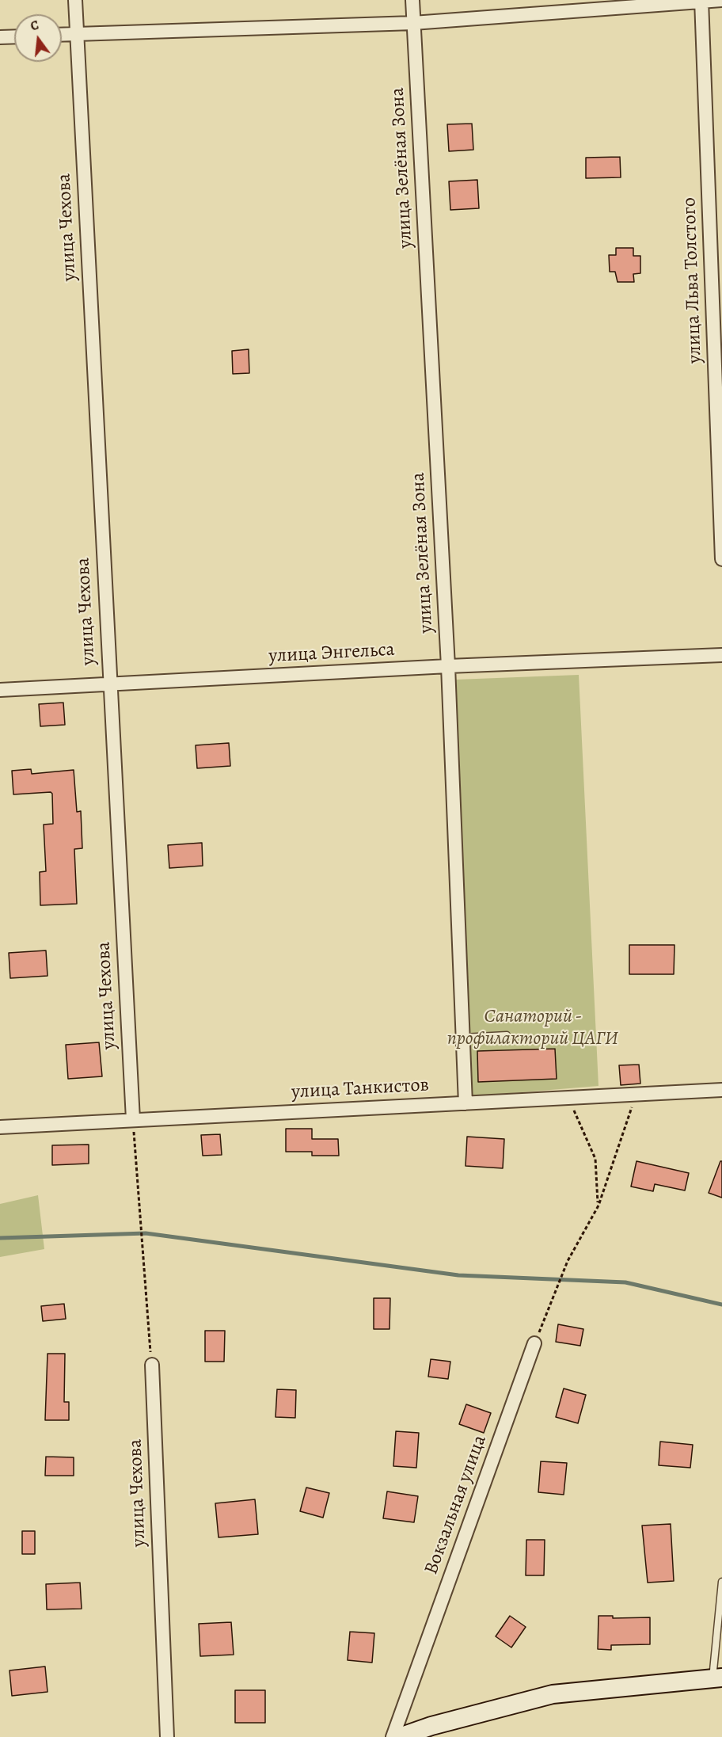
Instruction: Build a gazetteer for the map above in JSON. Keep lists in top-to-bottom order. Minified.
{"streets":{"street":["улица Зелёная Зона","улица Чехова","улица Льва Толстого","улица Энгельса","улица Танкистов","Вокзальная улица"]},"crossings":[["улица Зелёная Зона","улица Энгельса"],["улица Зелёная Зона","улица Танкистов"],["улица Чехова","улица Энгельса"],["улица Чехова","улица Танкистов"]],"parks":["Санаторий - профилакторий ЦАГИ"],"north":"top"}
